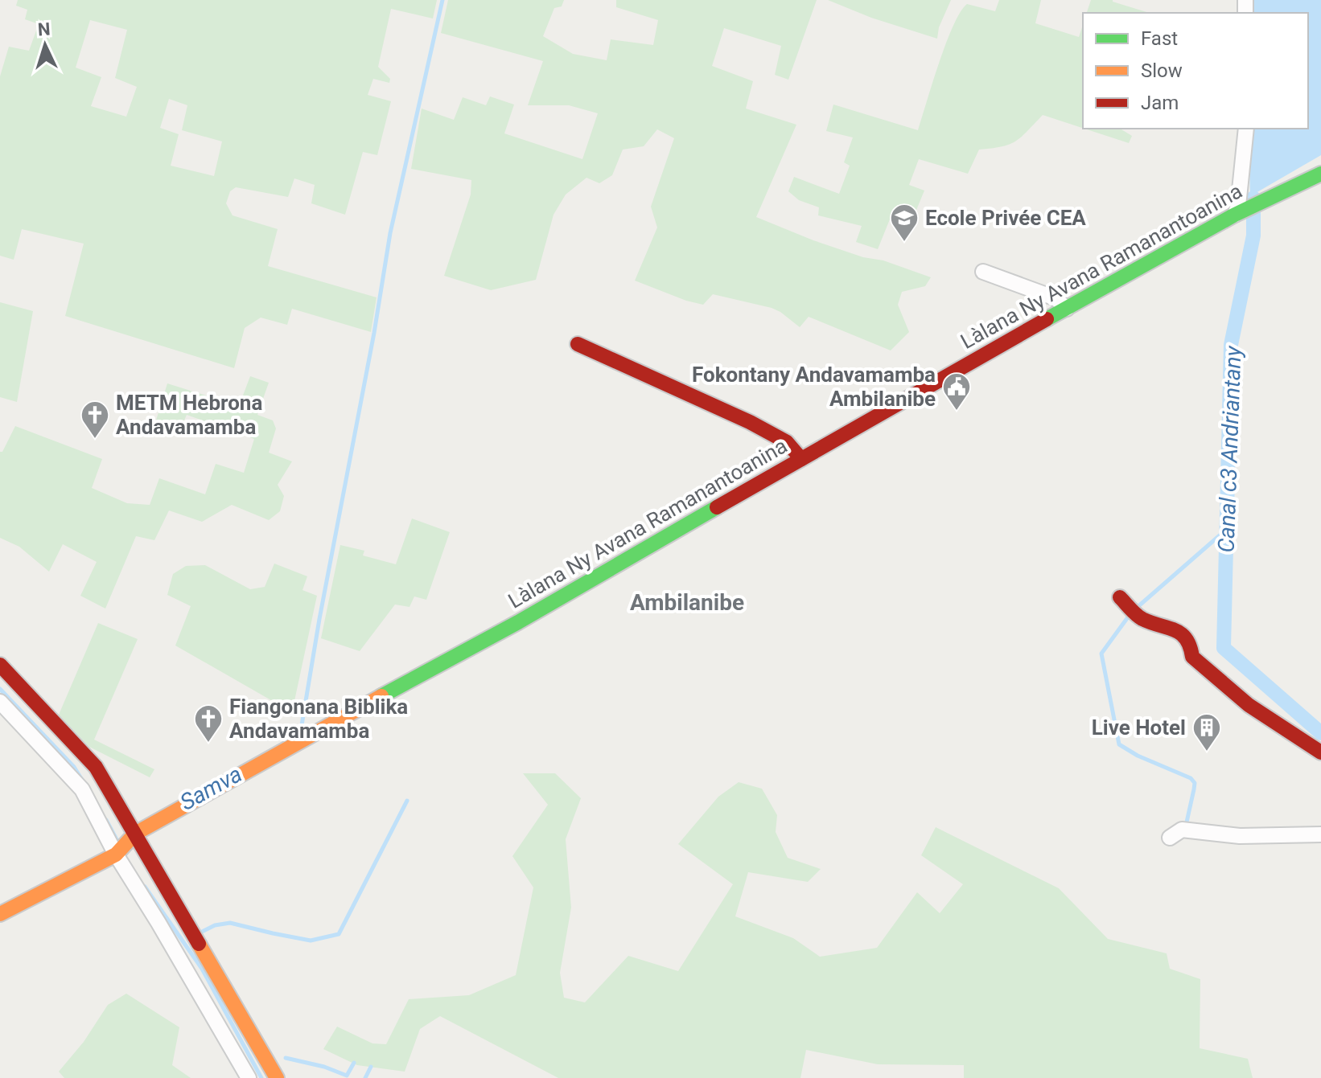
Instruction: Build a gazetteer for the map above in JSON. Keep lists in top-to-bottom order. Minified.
{"streets":{"street":["Làlana Ny Avana Ramanantoanina"]},"districts":["Ambilanibe"],"water":["Canal c3 Andriantany","Samva"],"places":{"school or university":["Ecole Privée CEA"],"public building":["Fokontany Andavamamba Ambilanibe"],"church":["METM Hebrona Andavamamba","Fiangonana Biblika Andavamamba"],"building":["Live Hotel"]},"legend":["Fast","Slow","Jam"],"north":"top"}
